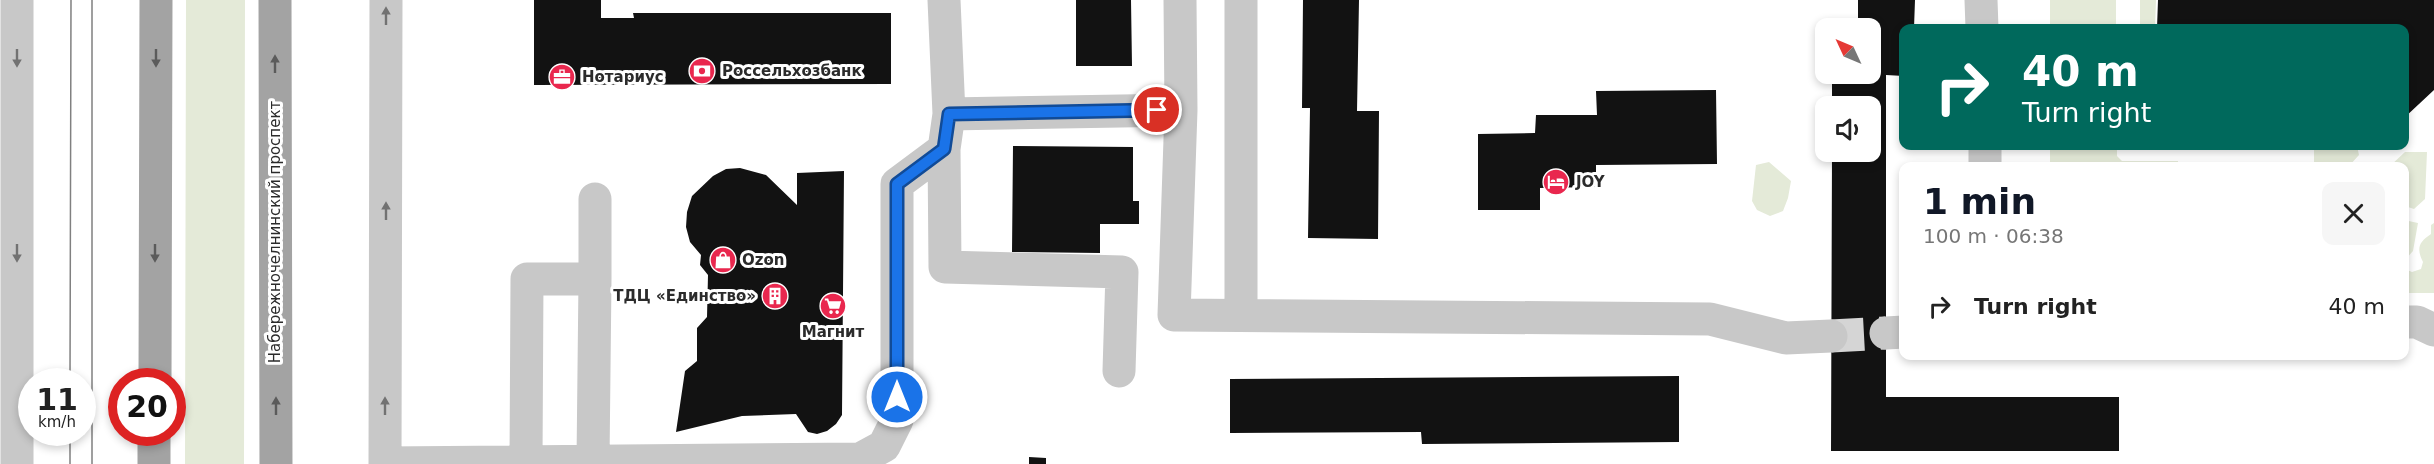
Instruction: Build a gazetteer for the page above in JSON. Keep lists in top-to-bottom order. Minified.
{"streets":{"main road":["Набережночелнинский проспект"]},"places":{"bank":["Россельхозбанк"],"office":["Нотариус"],"hotel":["JOY"],"shop":["Ozon"],"building":["ТДЦ «Единство»"],"supermarket":["Магнит"]},"north":"top left","page":{"turn":["40 m","Turn right"],"heading":["1 min","100 m · 06:38"],"list":[{"name":"Turn right","value":"40 m"}],"speed":"11 km/h","limit":"20"}}
